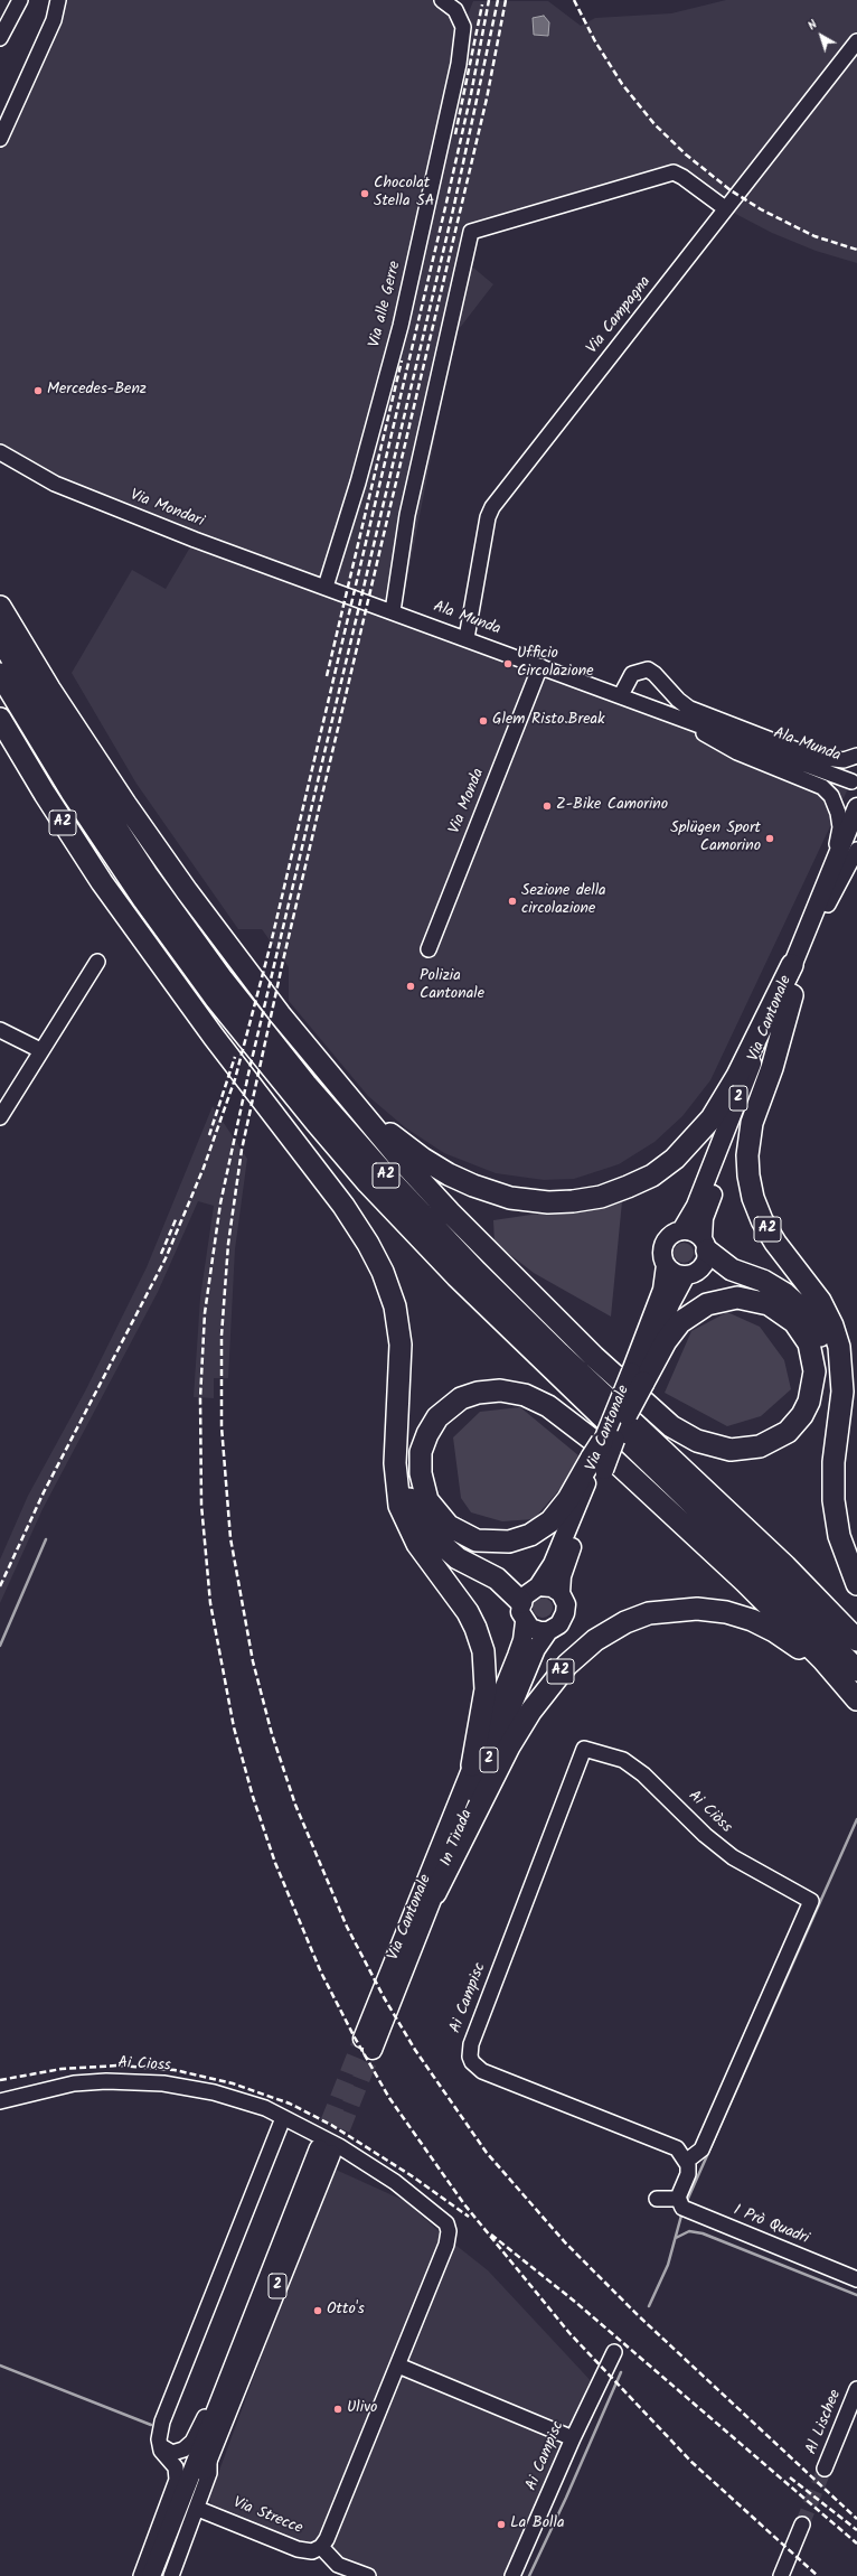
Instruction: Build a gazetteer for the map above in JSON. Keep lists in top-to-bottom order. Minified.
{"streets":{"highway":["A2"],"main road":["Via Cantonale","2","In Tirada"],"street":["Via alle Gerre","Via Campagna","Via Mondari","Ala Munda","Via Monda","Ai Ciòss","Ai Campisc","Ai Cioss","I Prò Quadri","Al Lischee","Via Strecce"]},"crossings":[["Via alle Gerre","Via Mondari"],["Via alle Gerre","Ala Munda"],["Via Campagna","Ala Munda"],["Via Mondari","Ala Munda"],["Ala Munda","Via Monda"],["Ala Munda","Via Cantonale"],["A2","Via Cantonale"],["A2","In Tirada"],["Via Cantonale","In Tirada"],["2","Via Strecce"],["Ai Ciòss","Ai Campisc"]],"places":["Chocolat Stella SA","Mercedes-Benz","Ufficio Circolazione","Glem Risto.Break","Z-Bike Camorino","Splügen Sport Camorino","Sezione della circolazione","Polizia Cantonale","Otto's","Ulivo","La Bolla"],"north":"top left"}
